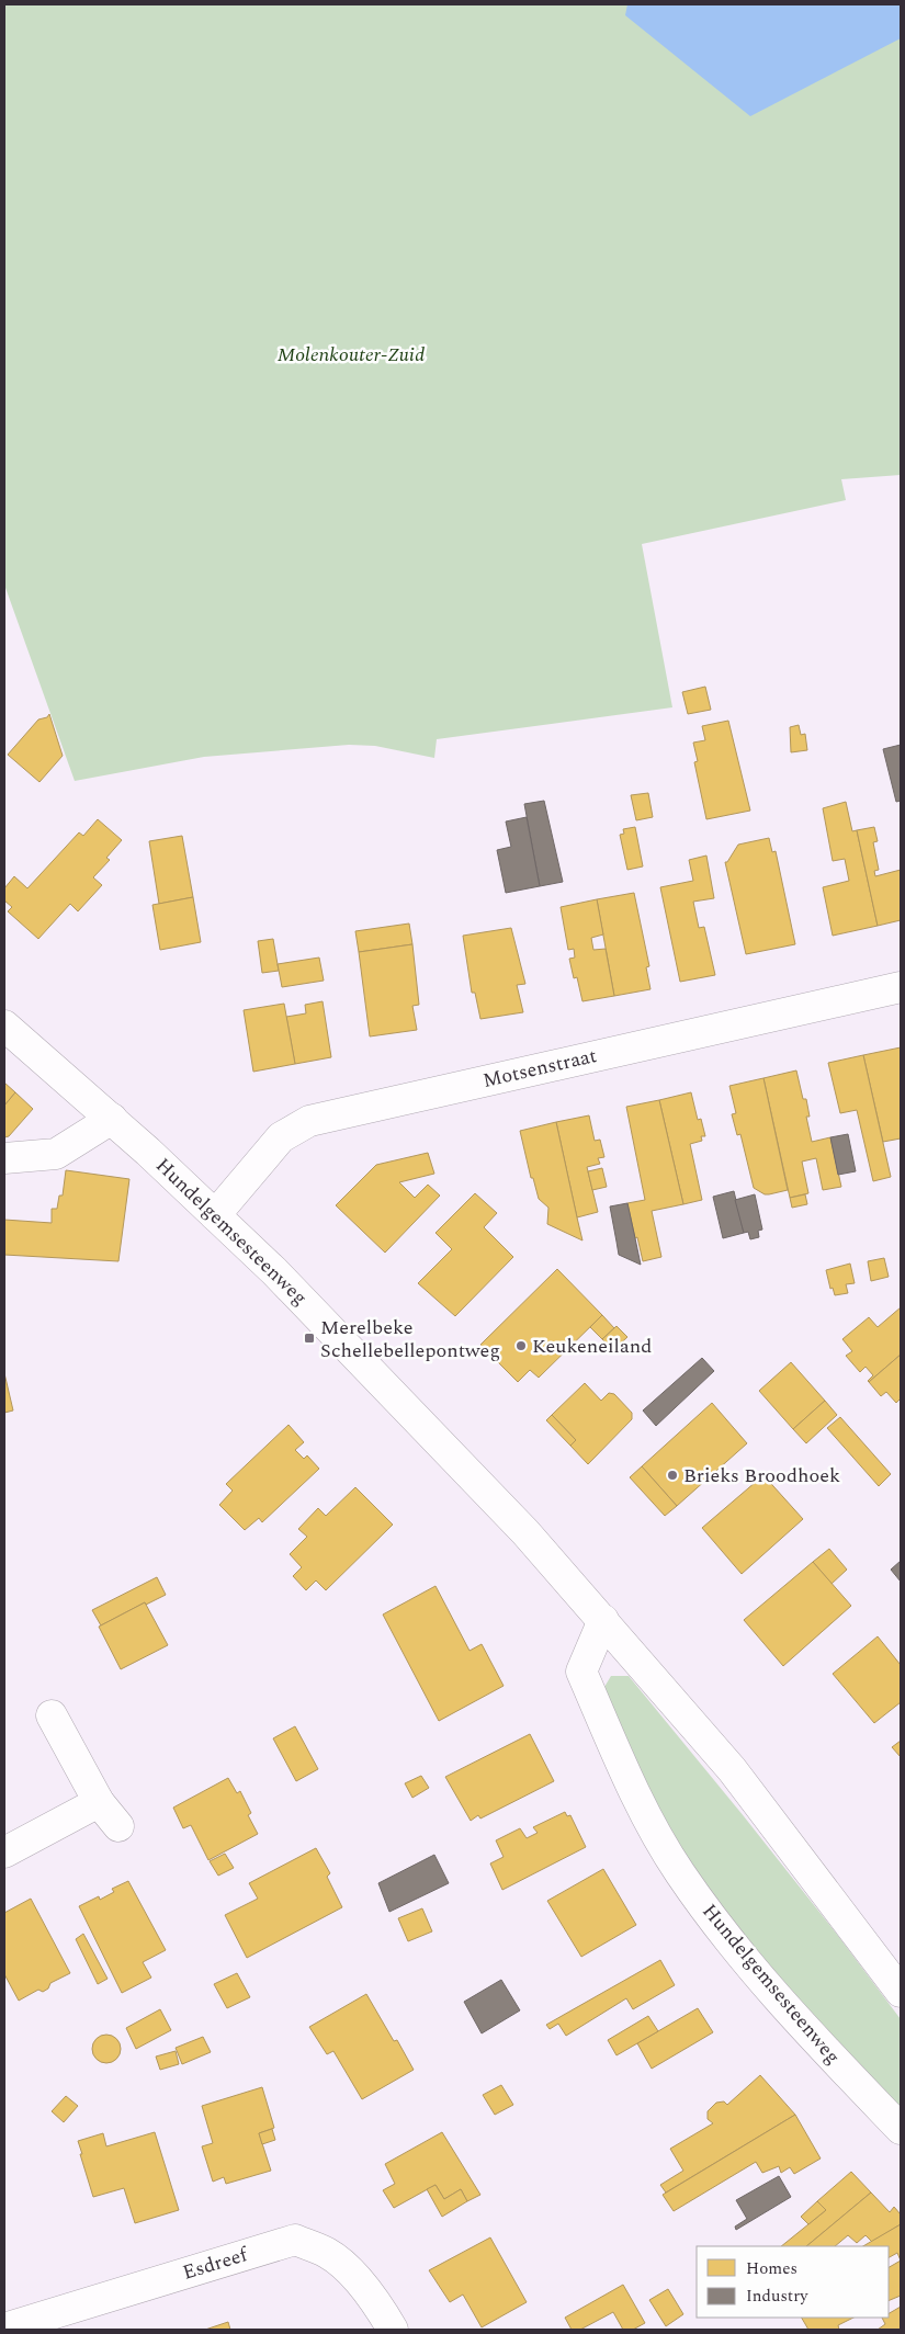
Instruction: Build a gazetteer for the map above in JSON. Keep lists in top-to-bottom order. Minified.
{"streets":{"street":["Motsenstraat","Hundelgemsesteenweg","Esdreef"]},"crossings":[["Motsenstraat","Hundelgemsesteenweg"]],"parks":["Molenkouter-Zuid"],"places":{"transit":["Merelbeke Schellebellepontweg"],"other":["Keukeneiland","Brieks Broodhoek"]},"legend":["Homes","Industry"]}
